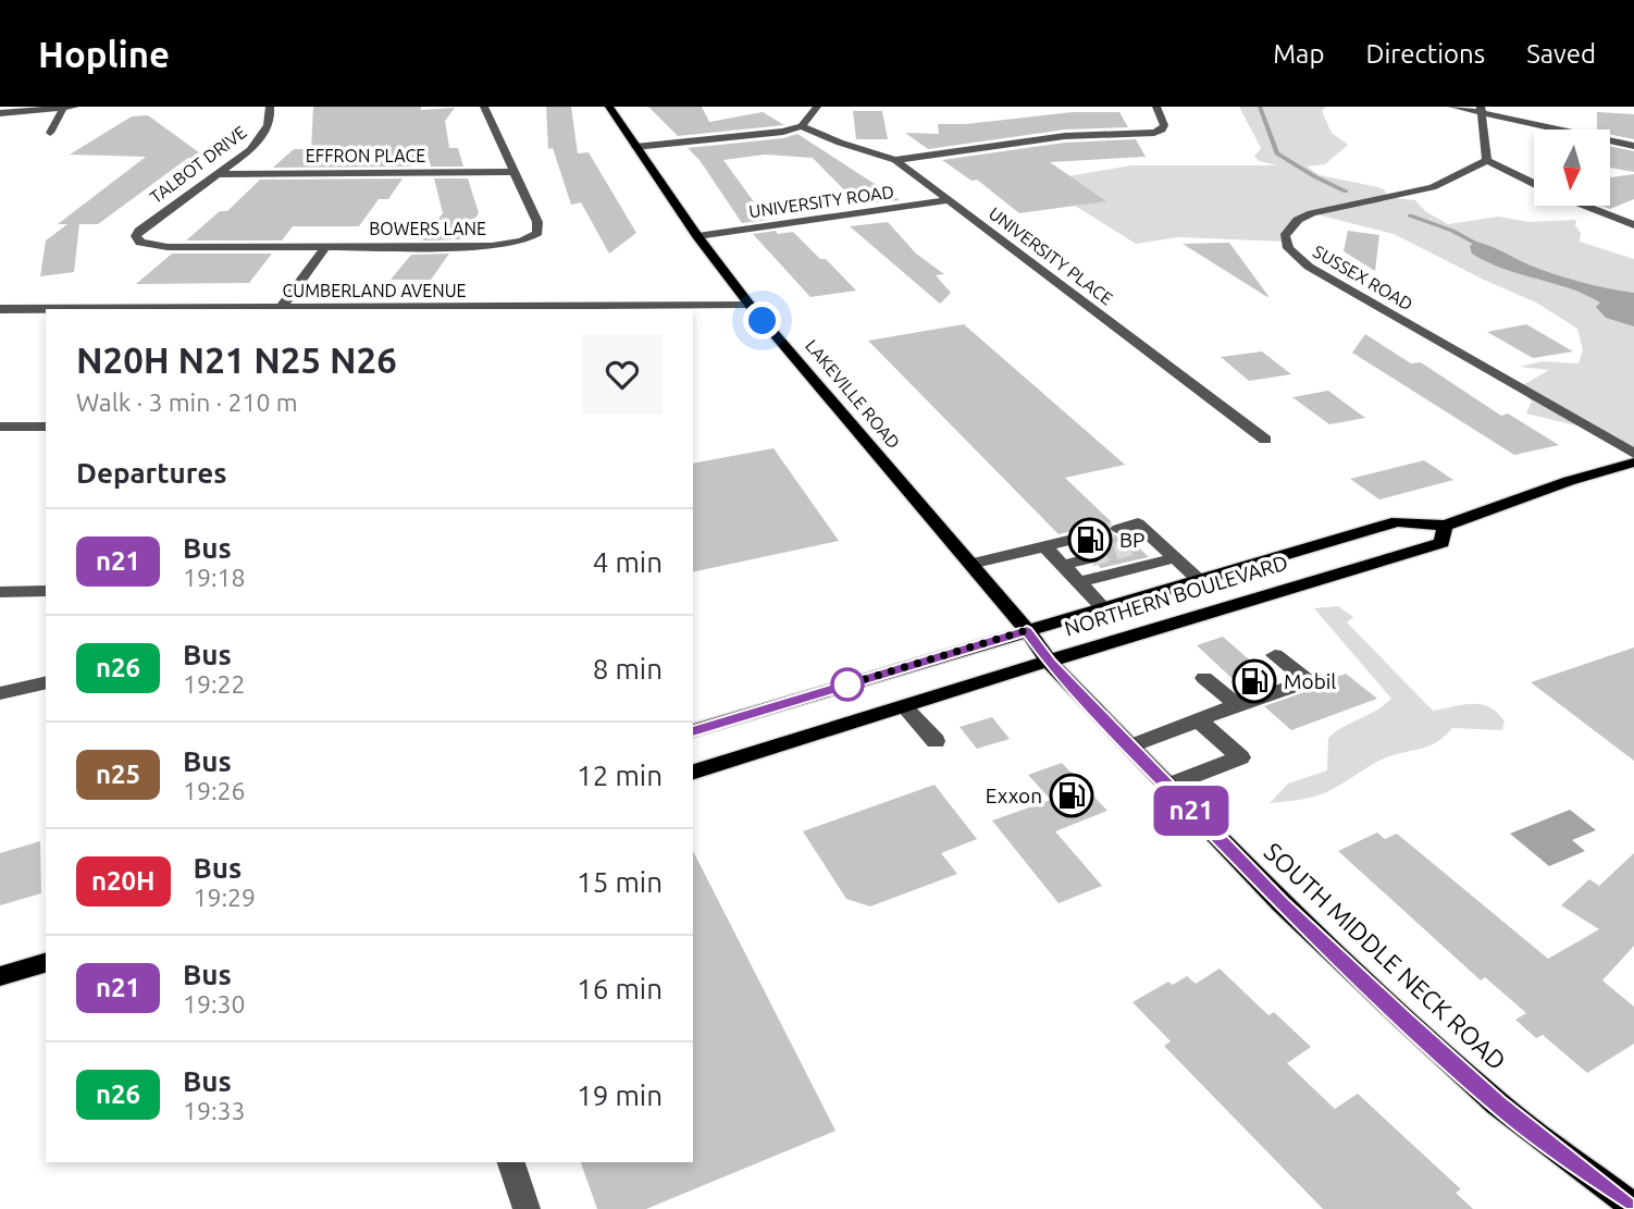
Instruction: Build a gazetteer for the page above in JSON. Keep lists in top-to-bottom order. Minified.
{"streets":{"main road":["LAKEVILLE ROAD","NORTHERN BOULEVARD","SOUTH MIDDLE NECK ROAD"],"street":["EFFRON PLACE","TALBOT DRIVE","UNIVERSITY ROAD","BOWERS LANE","UNIVERSITY PLACE","SUSSEX ROAD","CUMBERLAND AVENUE"]},"crossings":[["EFFRON PLACE","TALBOT DRIVE"],["EFFRON PLACE","BOWERS LANE"],["TALBOT DRIVE","BOWERS LANE"],["UNIVERSITY ROAD","UNIVERSITY PLACE"],["UNIVERSITY ROAD","LAKEVILLE ROAD"],["CUMBERLAND AVENUE","LAKEVILLE ROAD"],["LAKEVILLE ROAD","NORTHERN BOULEVARD"],["LAKEVILLE ROAD","SOUTH MIDDLE NECK ROAD"],["NORTHERN BOULEVARD","SOUTH MIDDLE NECK ROAD"]],"places":{"fuel station":["BP","Mobil","Exxon"]},"lines":["bus line n21"],"north":"bottom","page":{"header":"Hopline","nav":["Map","Directions","Saved"],"on_map":"n21","heading":[["N20H N21 N25 N26","Walk · 3 min · 210 m"],"Departures"],"list":[{"mark":"n21","name":"Bus","note":"19:18","value":"4 min"},{"mark":"n26","name":"Bus","note":"19:22","value":"8 min"},{"mark":"n25","name":"Bus","note":"19:26","value":"12 min"},{"mark":"n20H","name":"Bus","note":"19:29","value":"15 min"},{"mark":"n21","name":"Bus","note":"19:30","value":"16 min"},{"mark":"n26","name":"Bus","note":"19:33","value":"19 min"}]}}
